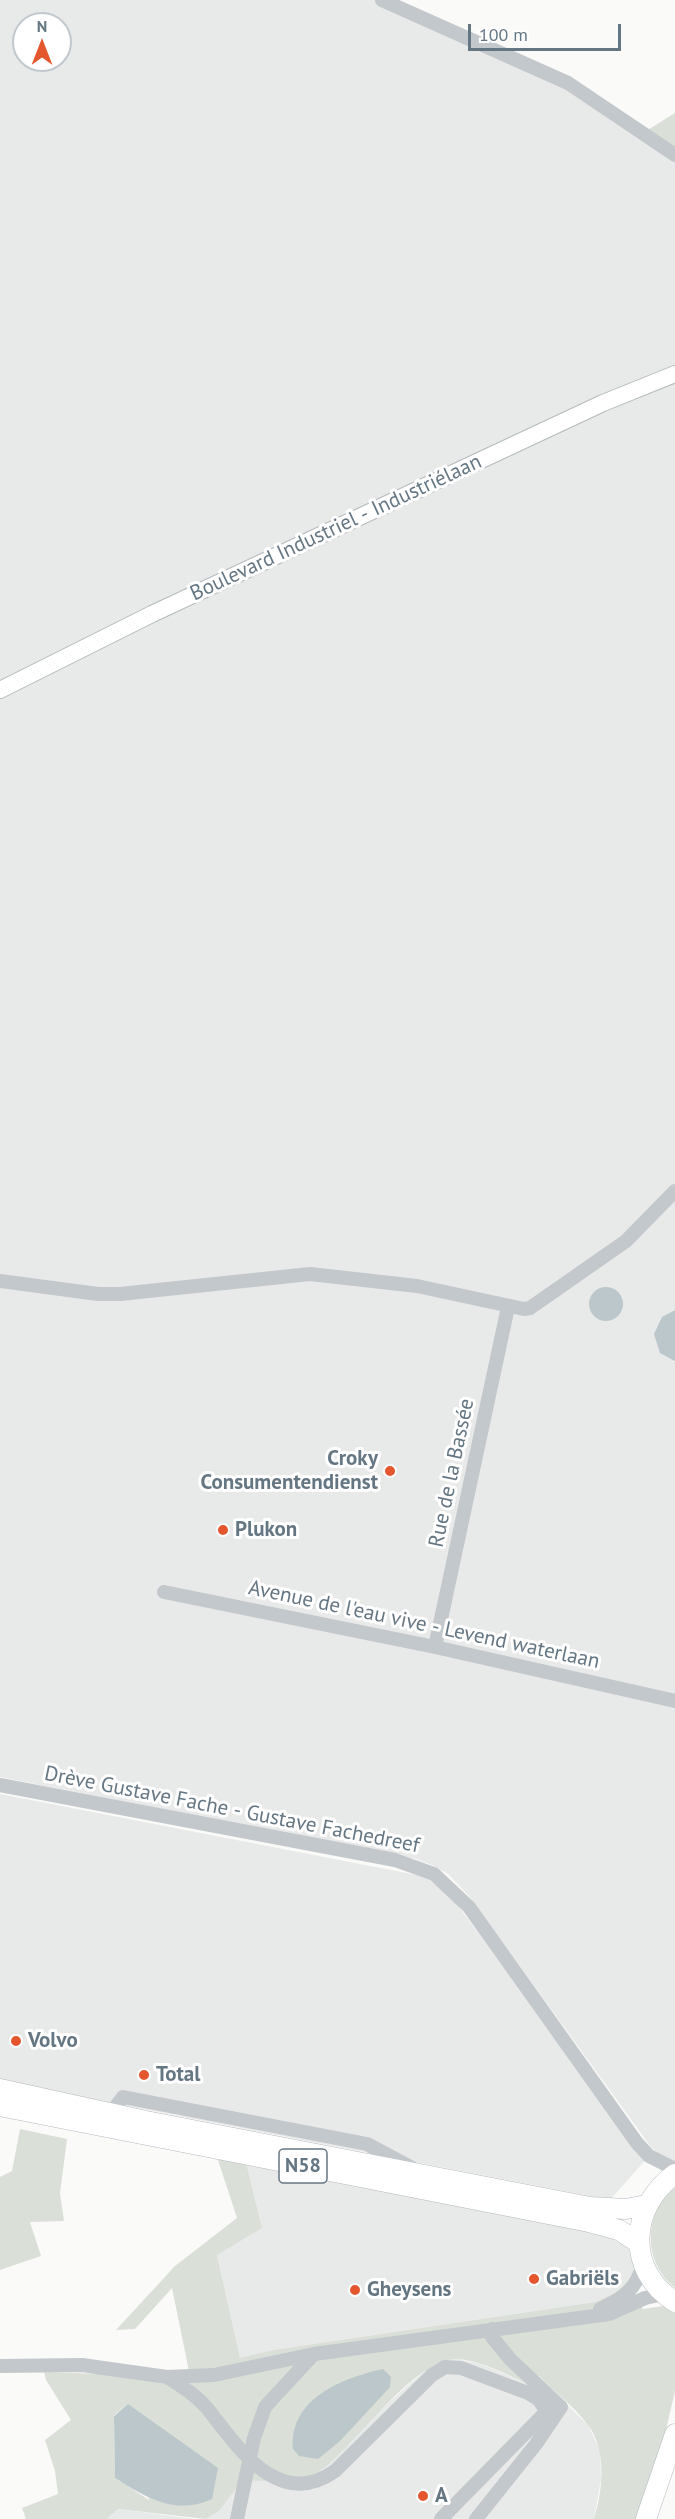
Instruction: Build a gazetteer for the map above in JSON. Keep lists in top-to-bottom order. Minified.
{"streets":{"highway":["N58"],"main road":["Boulevard Industriel - Industriélaan"],"street":["Rue de la Bassée","Avenue de l'eau vive - Levend waterlaan","Drève Gustave Fache - Gustave Fachedreef"]},"crossings":[["Rue de la Bassée","Avenue de l'eau vive - Levend waterlaan"]],"places":["Croky Consumentendienst","Plukon","Volvo","Total","Gabriëls","Gheysens","A"],"scale_bar":"100 m","north":"top"}
